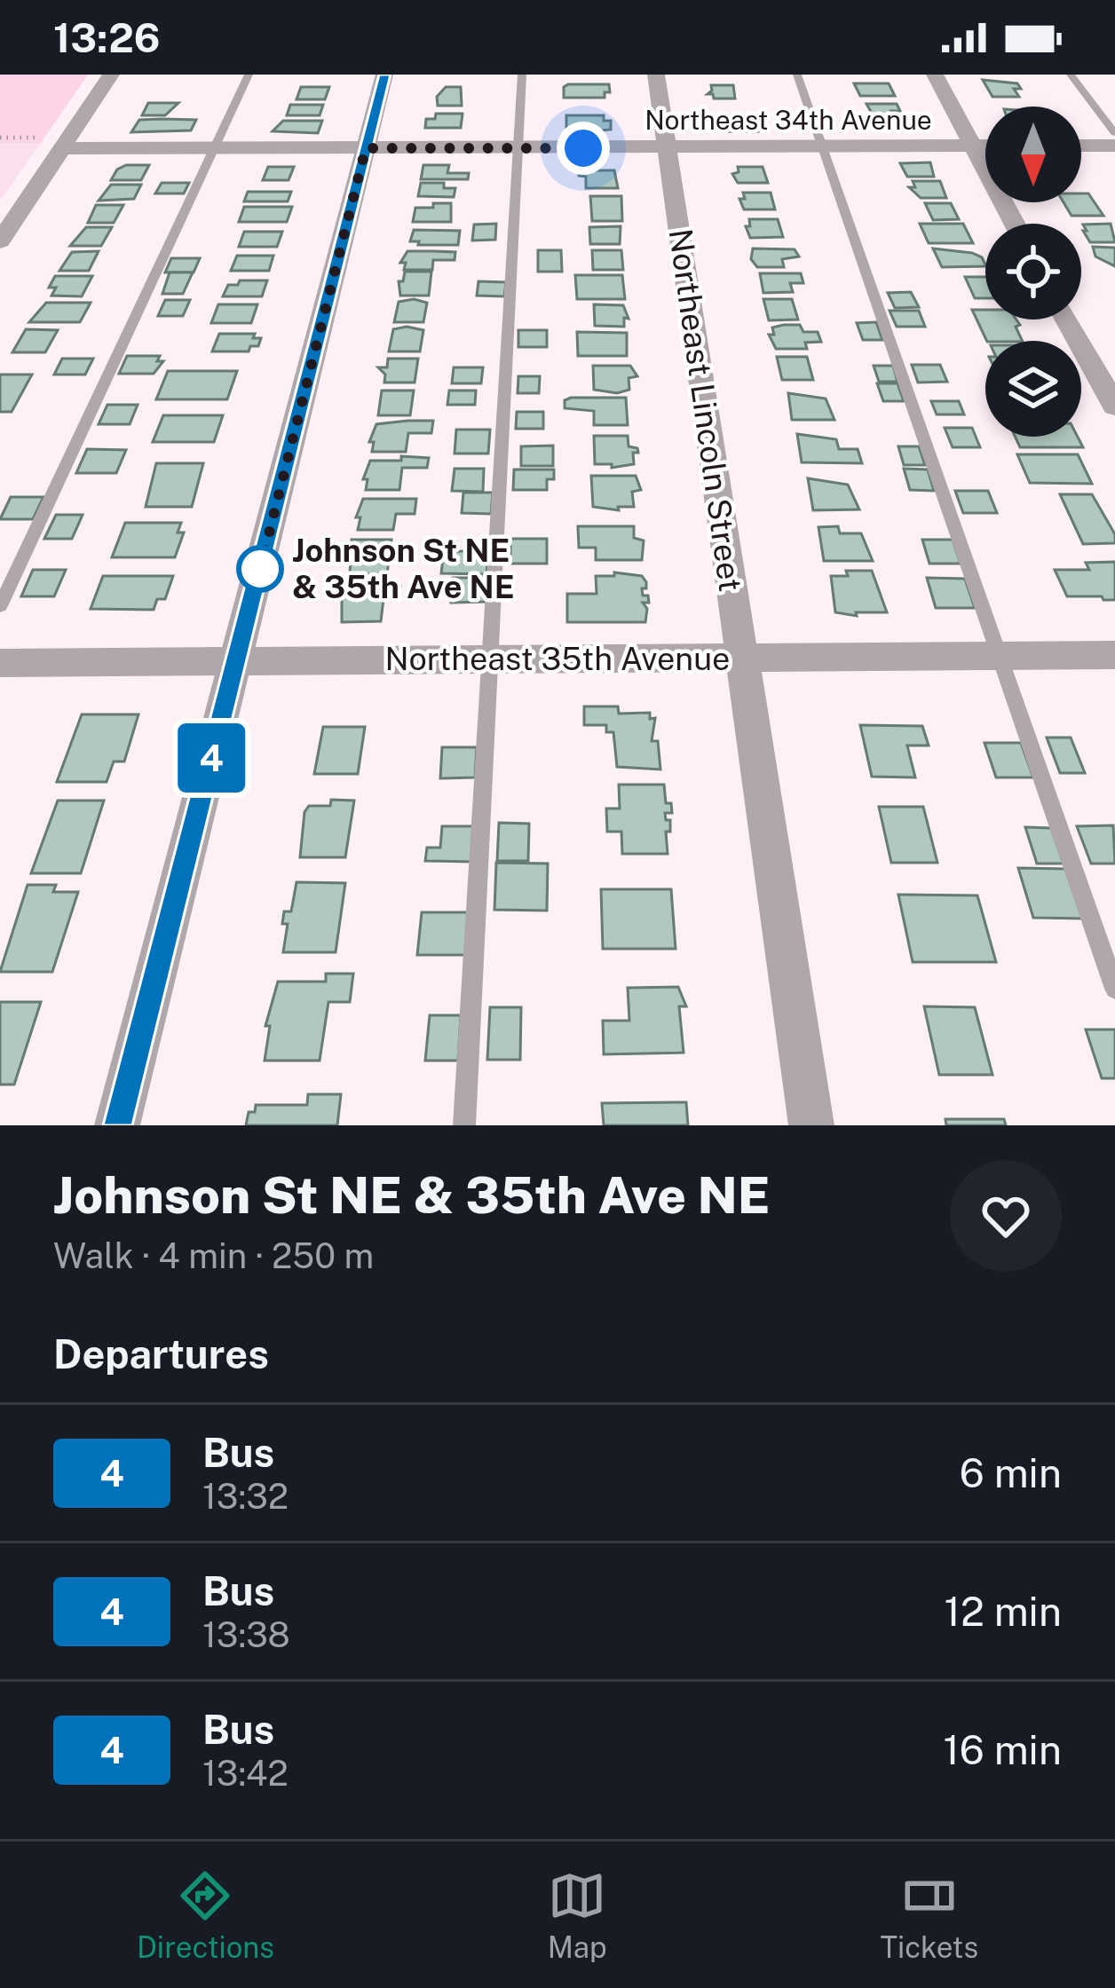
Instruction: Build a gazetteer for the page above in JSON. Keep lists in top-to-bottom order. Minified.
{"streets":{"street":["Northeast 34th Avenue","Northeast Lincoln Street","Northeast 35th Avenue"]},"crossings":[["Northeast 34th Avenue","Northeast Lincoln Street"],["Northeast Lincoln Street","Northeast 35th Avenue"]],"places":["Johnson St NE & 35th Ave NE"],"lines":["bus line 4"],"north":"bottom","page":{"status":"13:26","on_map":"4","heading":[["Johnson St NE & 35th Ave NE","Walk · 4 min · 250 m"],"Departures"],"list":[{"mark":"4","name":"Bus","note":"13:32","value":"6 min"},{"mark":"4","name":"Bus","note":"13:38","value":"12 min"},{"mark":"4","name":"Bus","note":"13:42","value":"16 min"}],"tabs":["Directions","Map","Tickets"]}}
